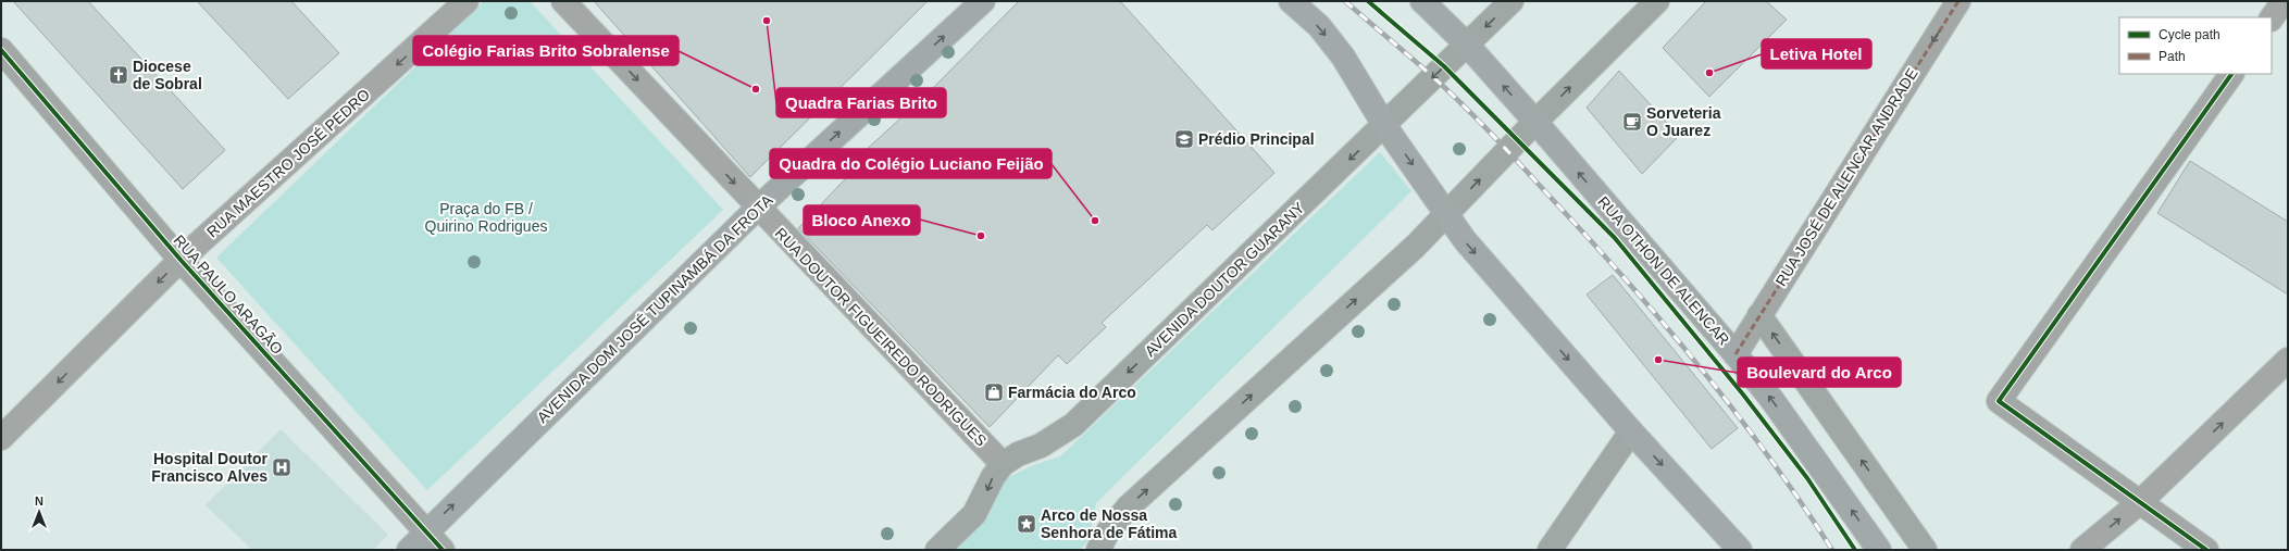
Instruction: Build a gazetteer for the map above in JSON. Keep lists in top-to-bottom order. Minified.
{"streets":{"main road":["RUA OTHON DE ALENCAR","AVENIDA DOUTOR GUARANY","AVENIDA DOM JOSÉ TUPINAMBÁ DA FROTA"],"street":["RUA MAESTRO JOSÉ PEDRO","RUA JOSÉ DE ALENCAR ANDRADE","RUA PAULO ARAGÃO","RUA DOUTOR FIGUEIREDO RODRIGUES"]},"crossings":[["RUA MAESTRO JOSÉ PEDRO","RUA PAULO ARAGÃO"],["RUA JOSÉ DE ALENCAR ANDRADE","RUA OTHON DE ALENCAR"],["RUA OTHON DE ALENCAR","AVENIDA DOUTOR GUARANY"],["AVENIDA DOUTOR GUARANY","RUA DOUTOR FIGUEIREDO RODRIGUES"],["RUA PAULO ARAGÃO","AVENIDA DOM JOSÉ TUPINAMBÁ DA FROTA"],["AVENIDA DOM JOSÉ TUPINAMBÁ DA FROTA","RUA DOUTOR FIGUEIREDO RODRIGUES"]],"one_way":["RUA MAESTRO JOSÉ PEDRO","RUA JOSÉ DE ALENCAR ANDRADE","AVENIDA DOM JOSÉ TUPINAMBÁ DA FROTA","RUA DOUTOR FIGUEIREDO RODRIGUES"],"parks":["Praça do FB / Quirino Rodrigues"],"places":{"other":["Quadra Farias Brito","Letiva Hotel","Colégio Farias Brito Sobralense","Quadra do Colégio Luciano Feijão","Bloco Anexo","Boulevard do Arco"],"church":["Diocese de Sobral"],"cafe":["Sorveteria O Juarez"],"school or university":["Prédio Principal"],"shop":["Farmácia do Arco"],"hospital":["Hospital Doutor Francisco Alves"],"place":["Arco de Nossa Senhora de Fátima"]},"legend":["Cycle path","Path"],"north":"top"}
